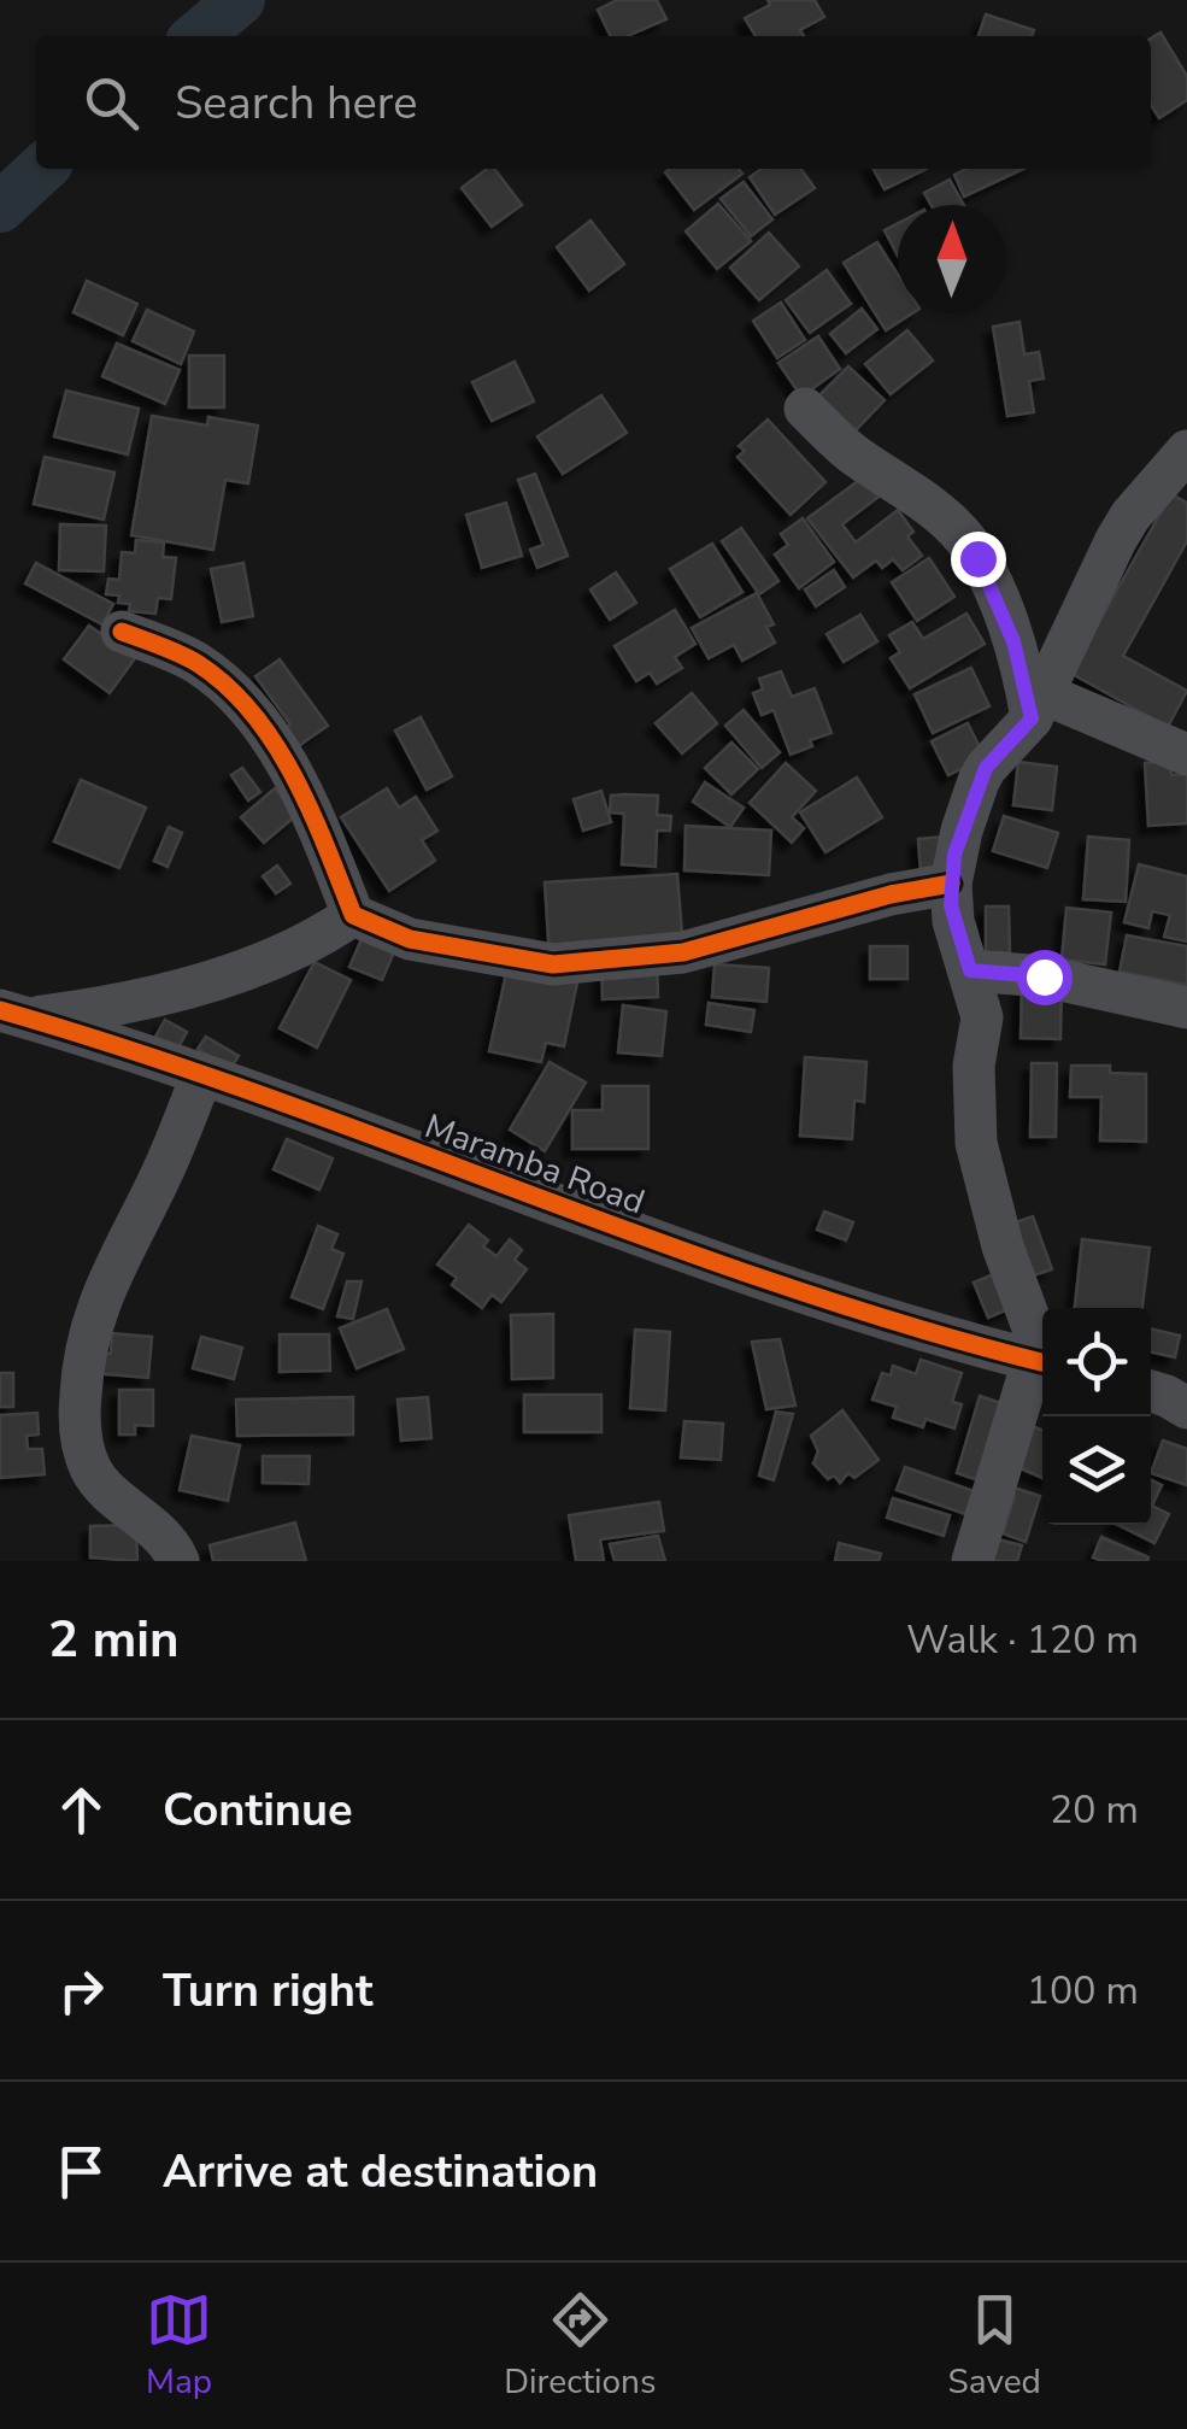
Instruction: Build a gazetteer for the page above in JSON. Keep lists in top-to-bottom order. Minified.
{"streets":{"street":["Maramba Road"]},"north":"top","page":{"search":"Search here","heading":["2 min","Walk · 120 m"],"list":[["Continue","20 m"],["Turn right","100 m"],"Arrive at destination"],"nav":["Map","Directions","Saved"]}}
